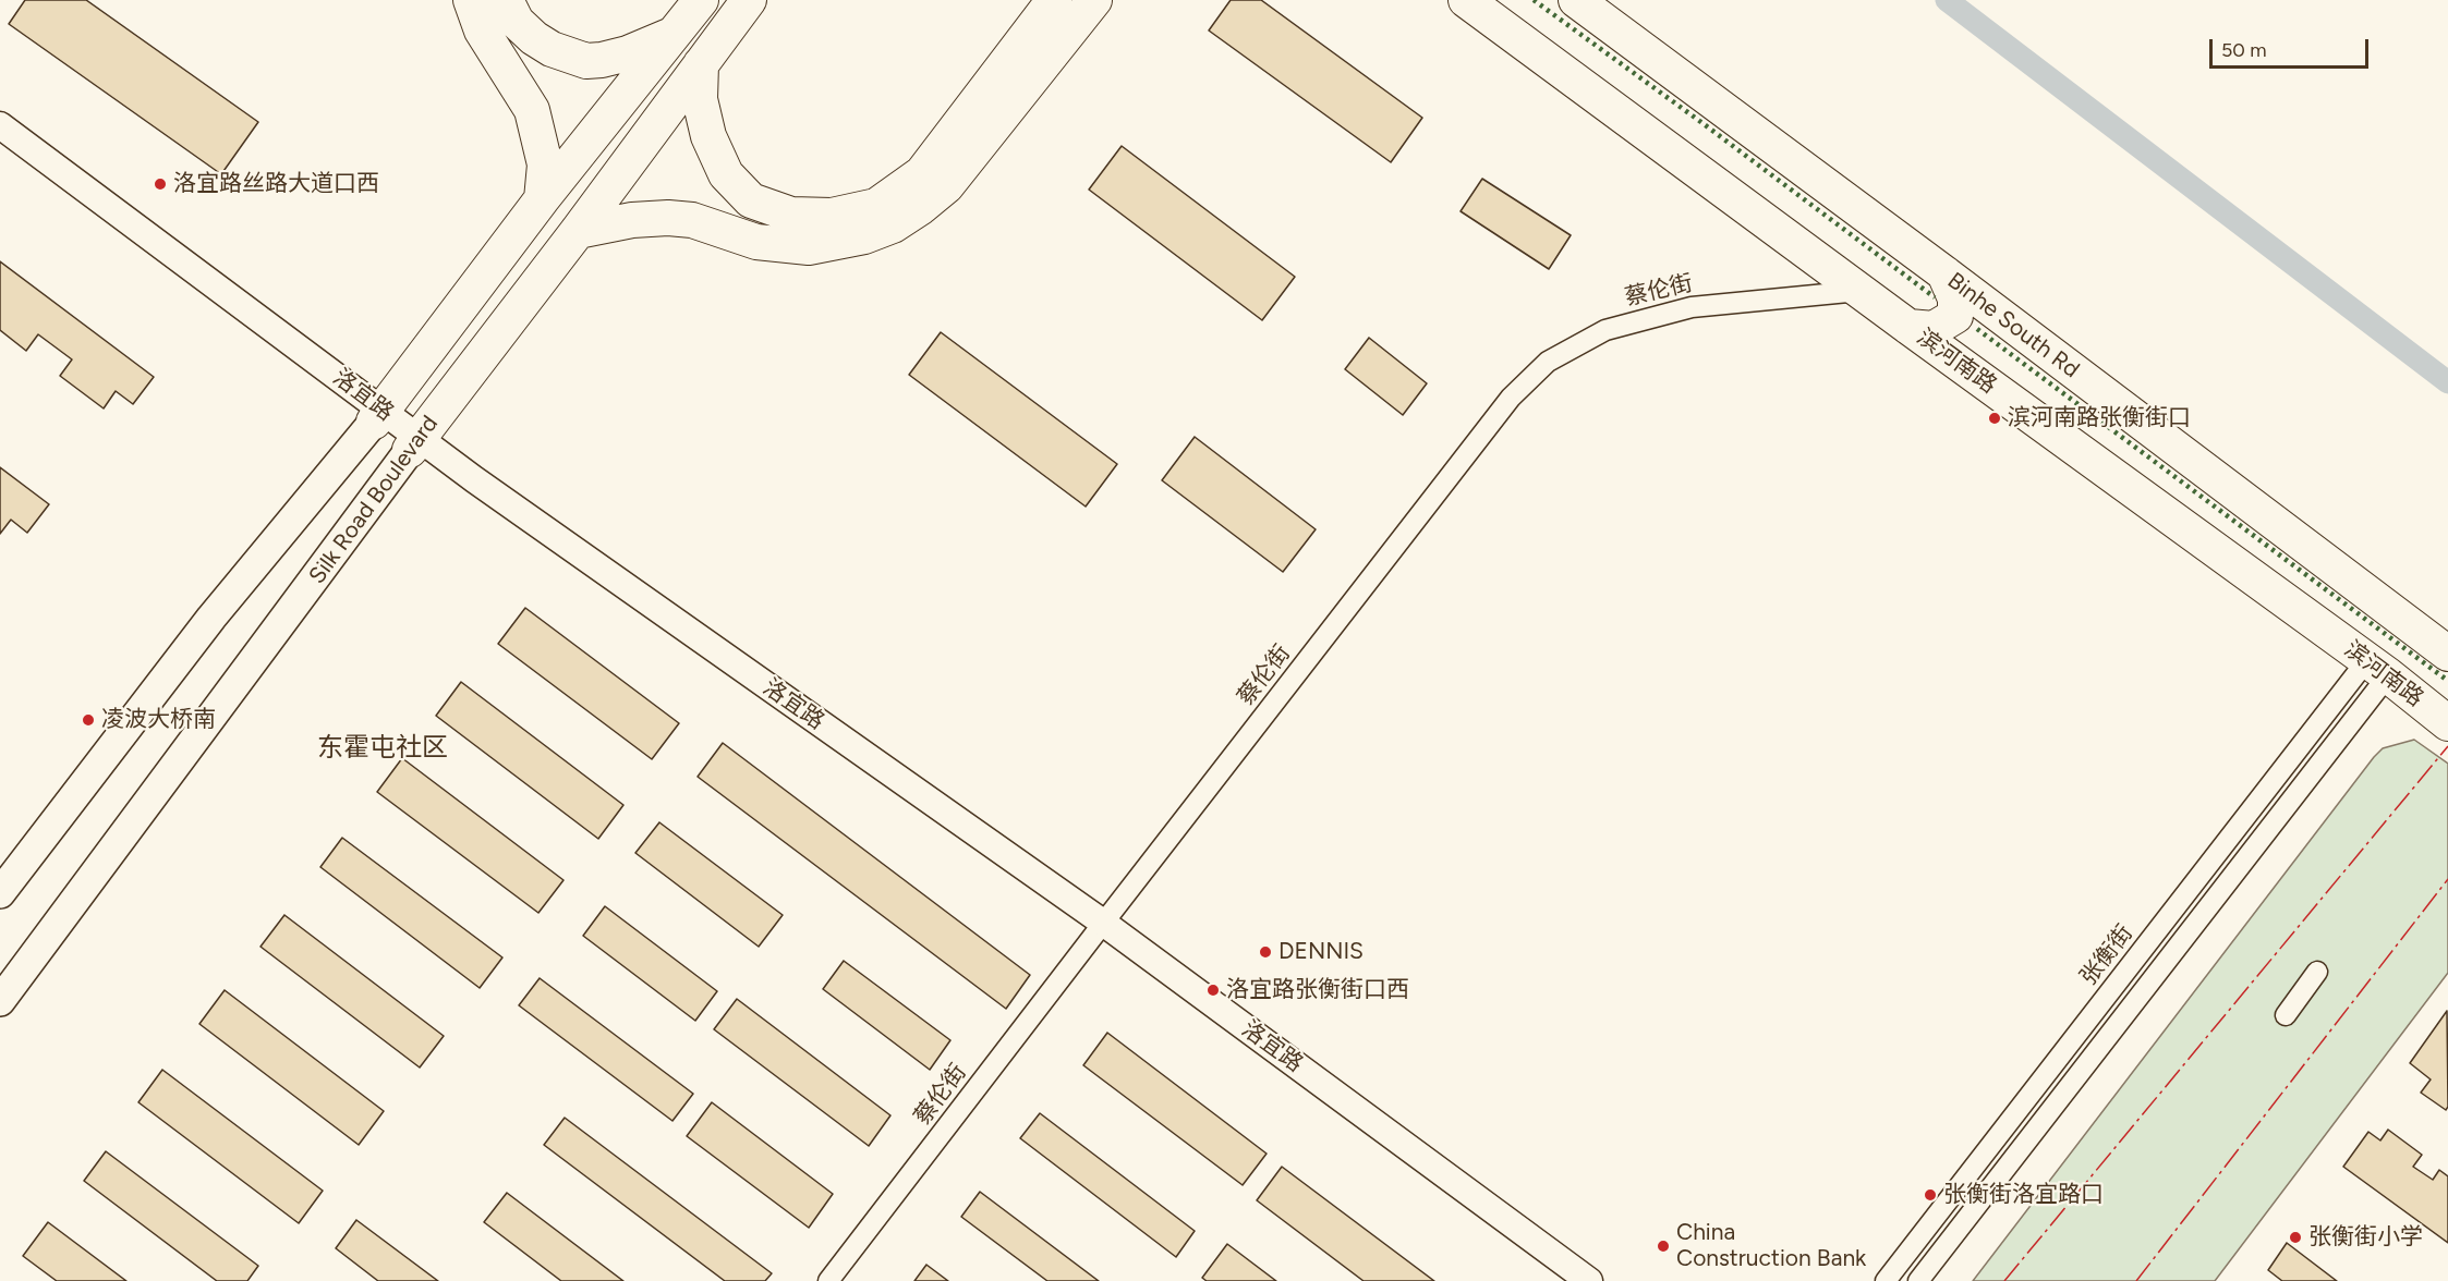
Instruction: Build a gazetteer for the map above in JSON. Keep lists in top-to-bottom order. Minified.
{"streets":{"highway":["Binhe South Rd","滨河南路","Silk Road Boulevard"],"street":["蔡伦街","洛宜路","张衡街"]},"crossings":[["蔡伦街","滨河南路"],["蔡伦街","洛宜路"],["滨河南路","张衡街"],["洛宜路","Silk Road Boulevard"]],"districts":["东霍屯社区"],"places":["洛宜路丝路大道口西","滨河南路张衡街口","凌波大桥南","DENNIS","洛宜路张衡街口西","张衡街洛宜路口","张衡街小学","China Construction Bank"],"scale_bar":"50 m"}
